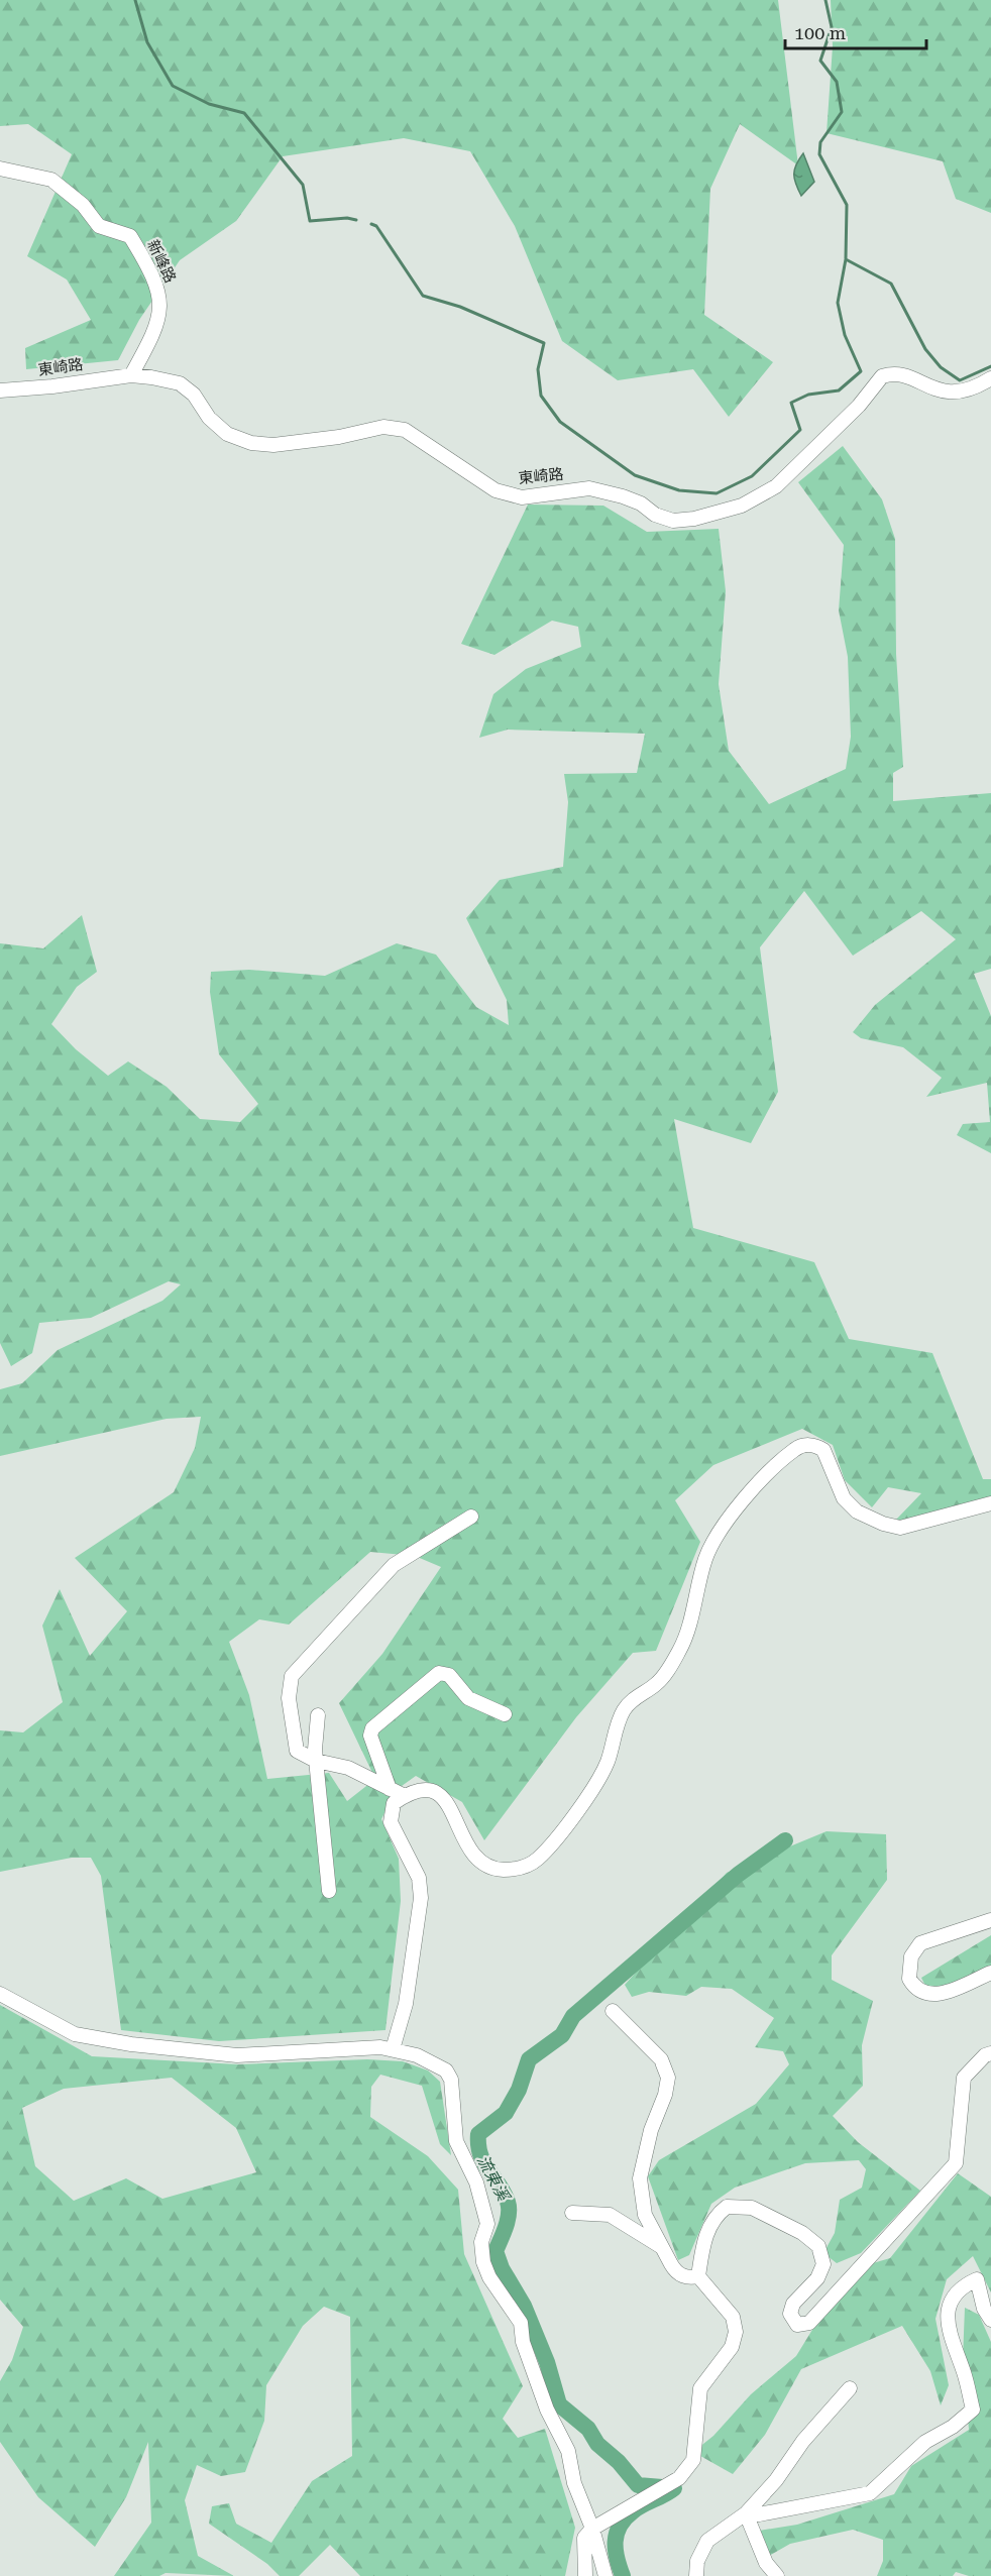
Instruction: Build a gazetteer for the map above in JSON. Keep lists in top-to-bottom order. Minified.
{"streets":{"street":["新峰路","東崎路"]},"crossings":[["新峰路","東崎路"]],"water":["流東溪"],"scale_bar":"100 m"}
